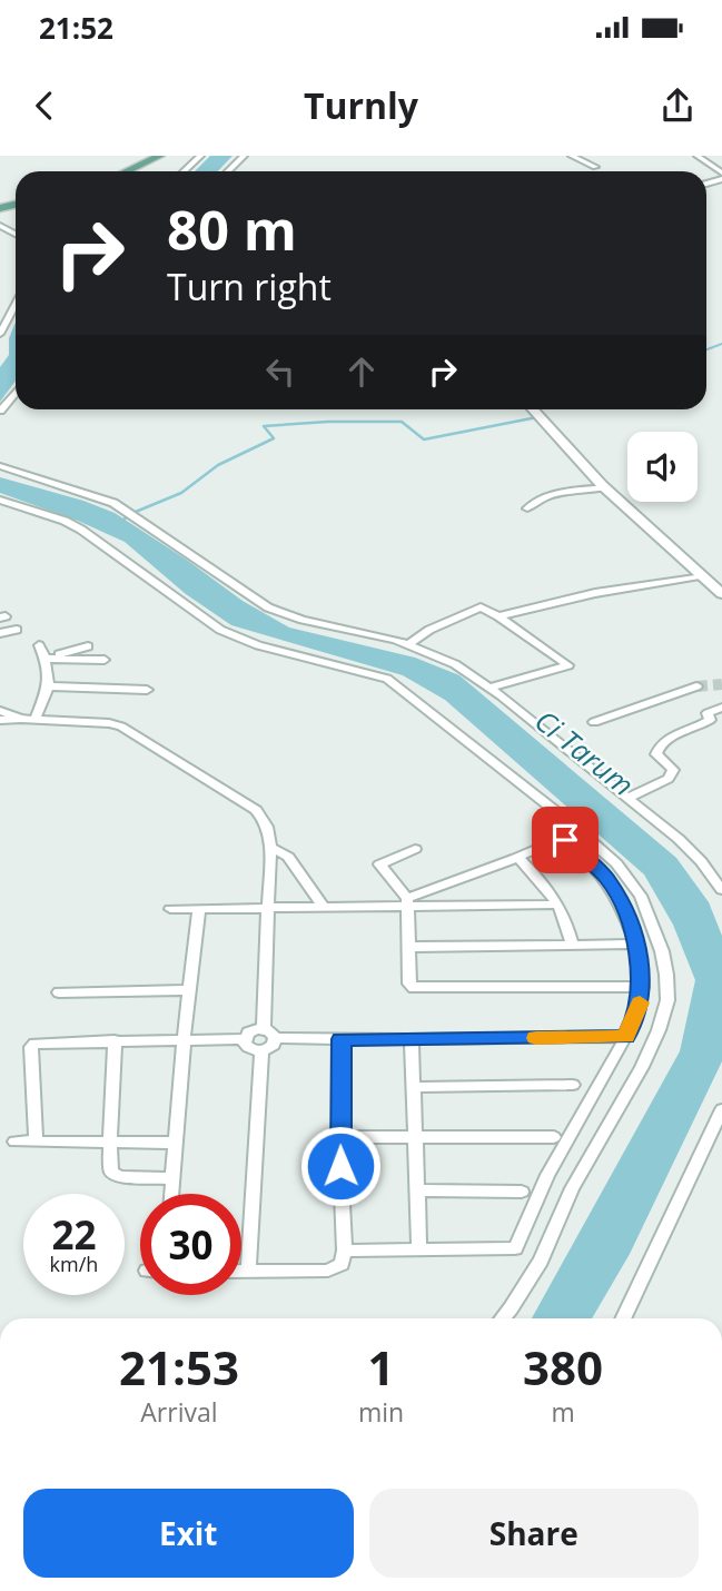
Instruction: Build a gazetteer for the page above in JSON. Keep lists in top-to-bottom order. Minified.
{"water":["Ci Tarum"],"page":{"status":"21:52","header":"Turnly","turn":["80 m","Turn right"],"speed":"22 km/h","limit":"30","eta":["21:53","Arrival","1","min","380","m"],"buttons":["Exit","Share"]}}
